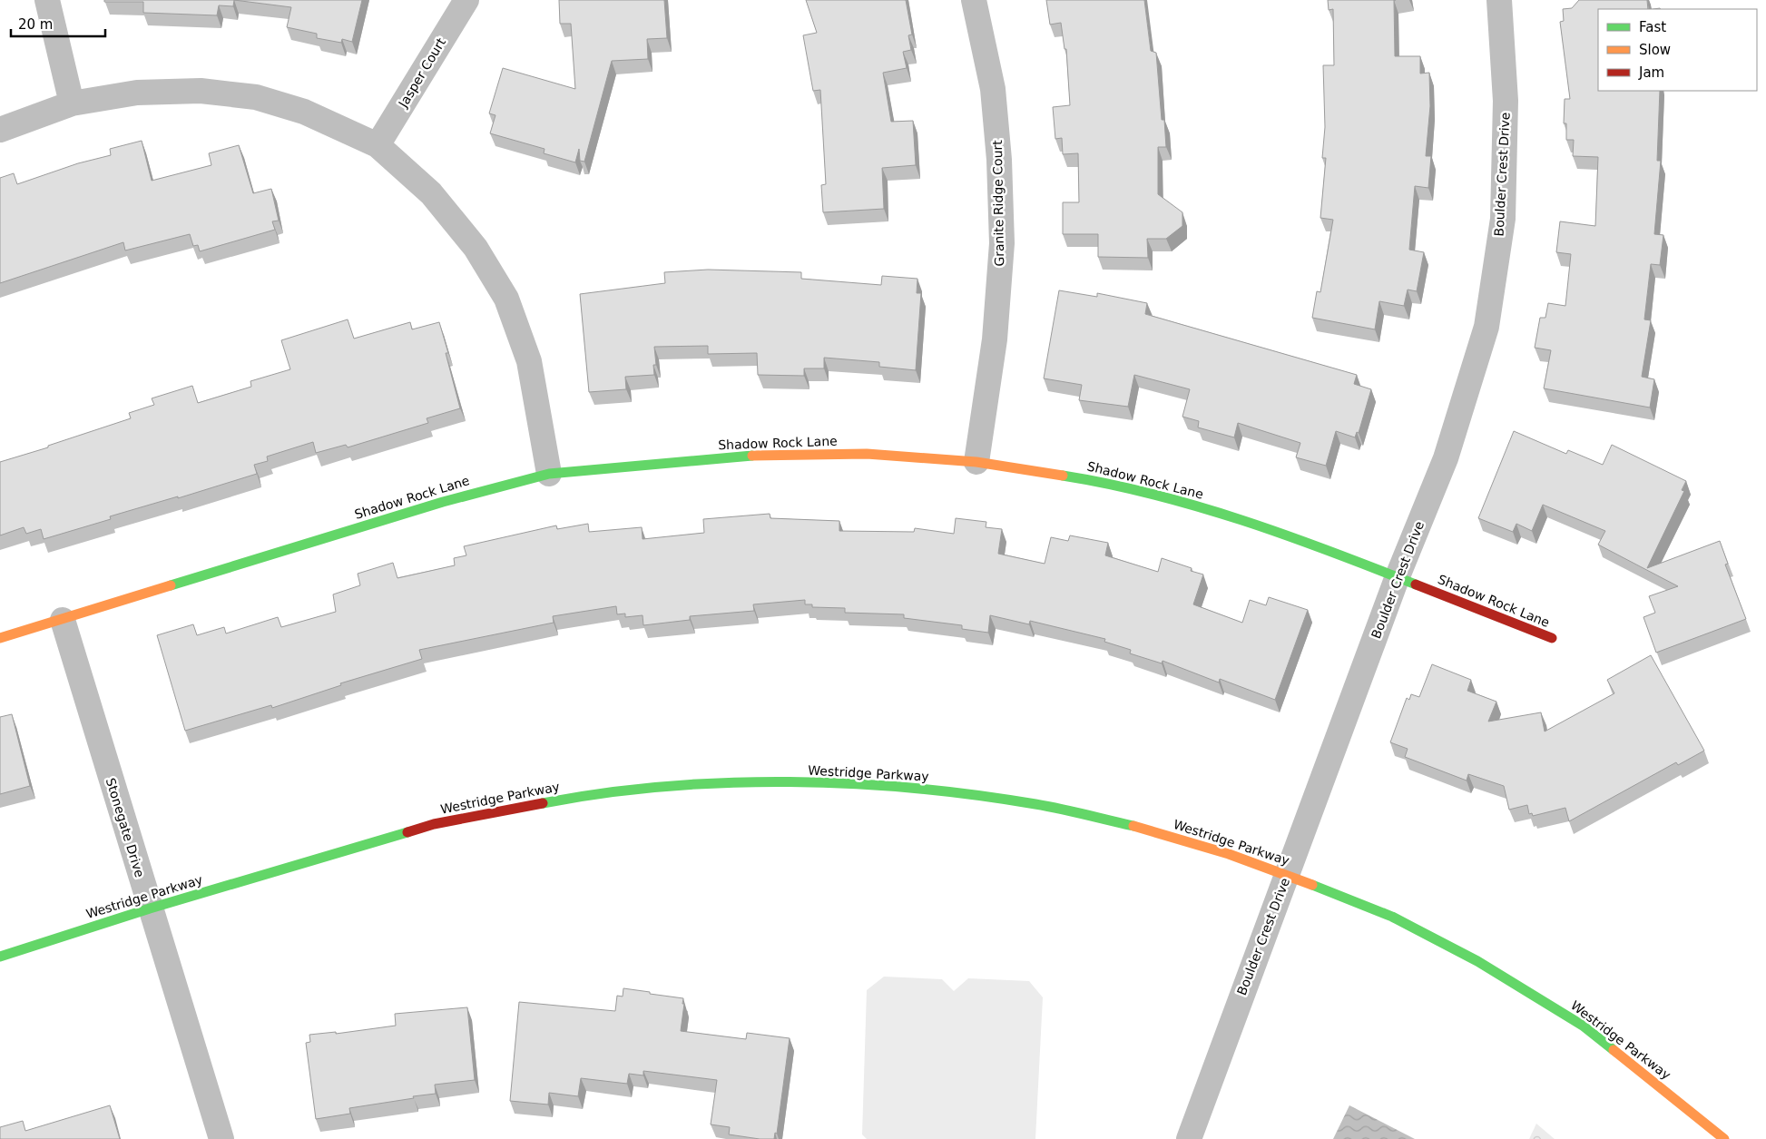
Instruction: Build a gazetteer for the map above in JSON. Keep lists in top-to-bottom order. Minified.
{"streets":{"street":["Jasper Court","Boulder Crest Drive","Granite Ridge Court","Shadow Rock Lane","Westridge Parkway","Stonegate Drive"]},"crossings":[["Boulder Crest Drive","Shadow Rock Lane"],["Boulder Crest Drive","Westridge Parkway"],["Granite Ridge Court","Shadow Rock Lane"],["Shadow Rock Lane","Stonegate Drive"],["Westridge Parkway","Stonegate Drive"]],"legend":["Fast","Slow","Jam"],"scale_bar":"20 m"}
